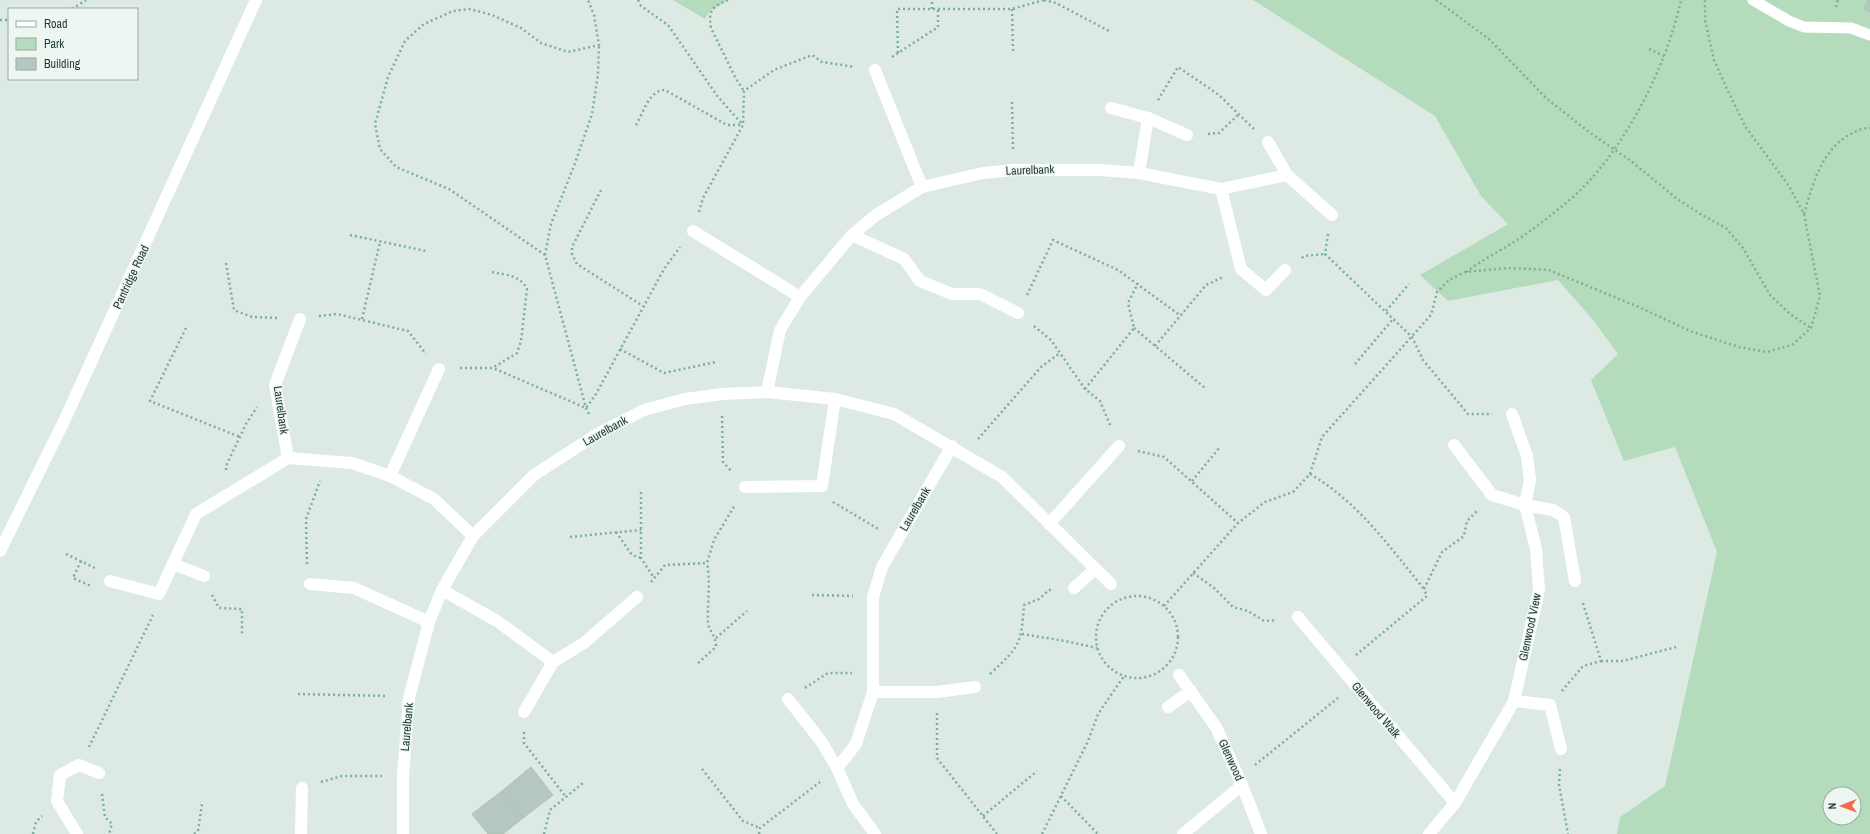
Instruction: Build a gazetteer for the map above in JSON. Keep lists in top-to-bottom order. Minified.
{"streets":{"street":["Laurelbank","Pantridge Road","Glenwood View","Glenwood Walk","Glenwood"]},"crossings":[["Glenwood View","Glenwood Walk"]],"legend":["Road","Park","Building"],"north":"left"}
